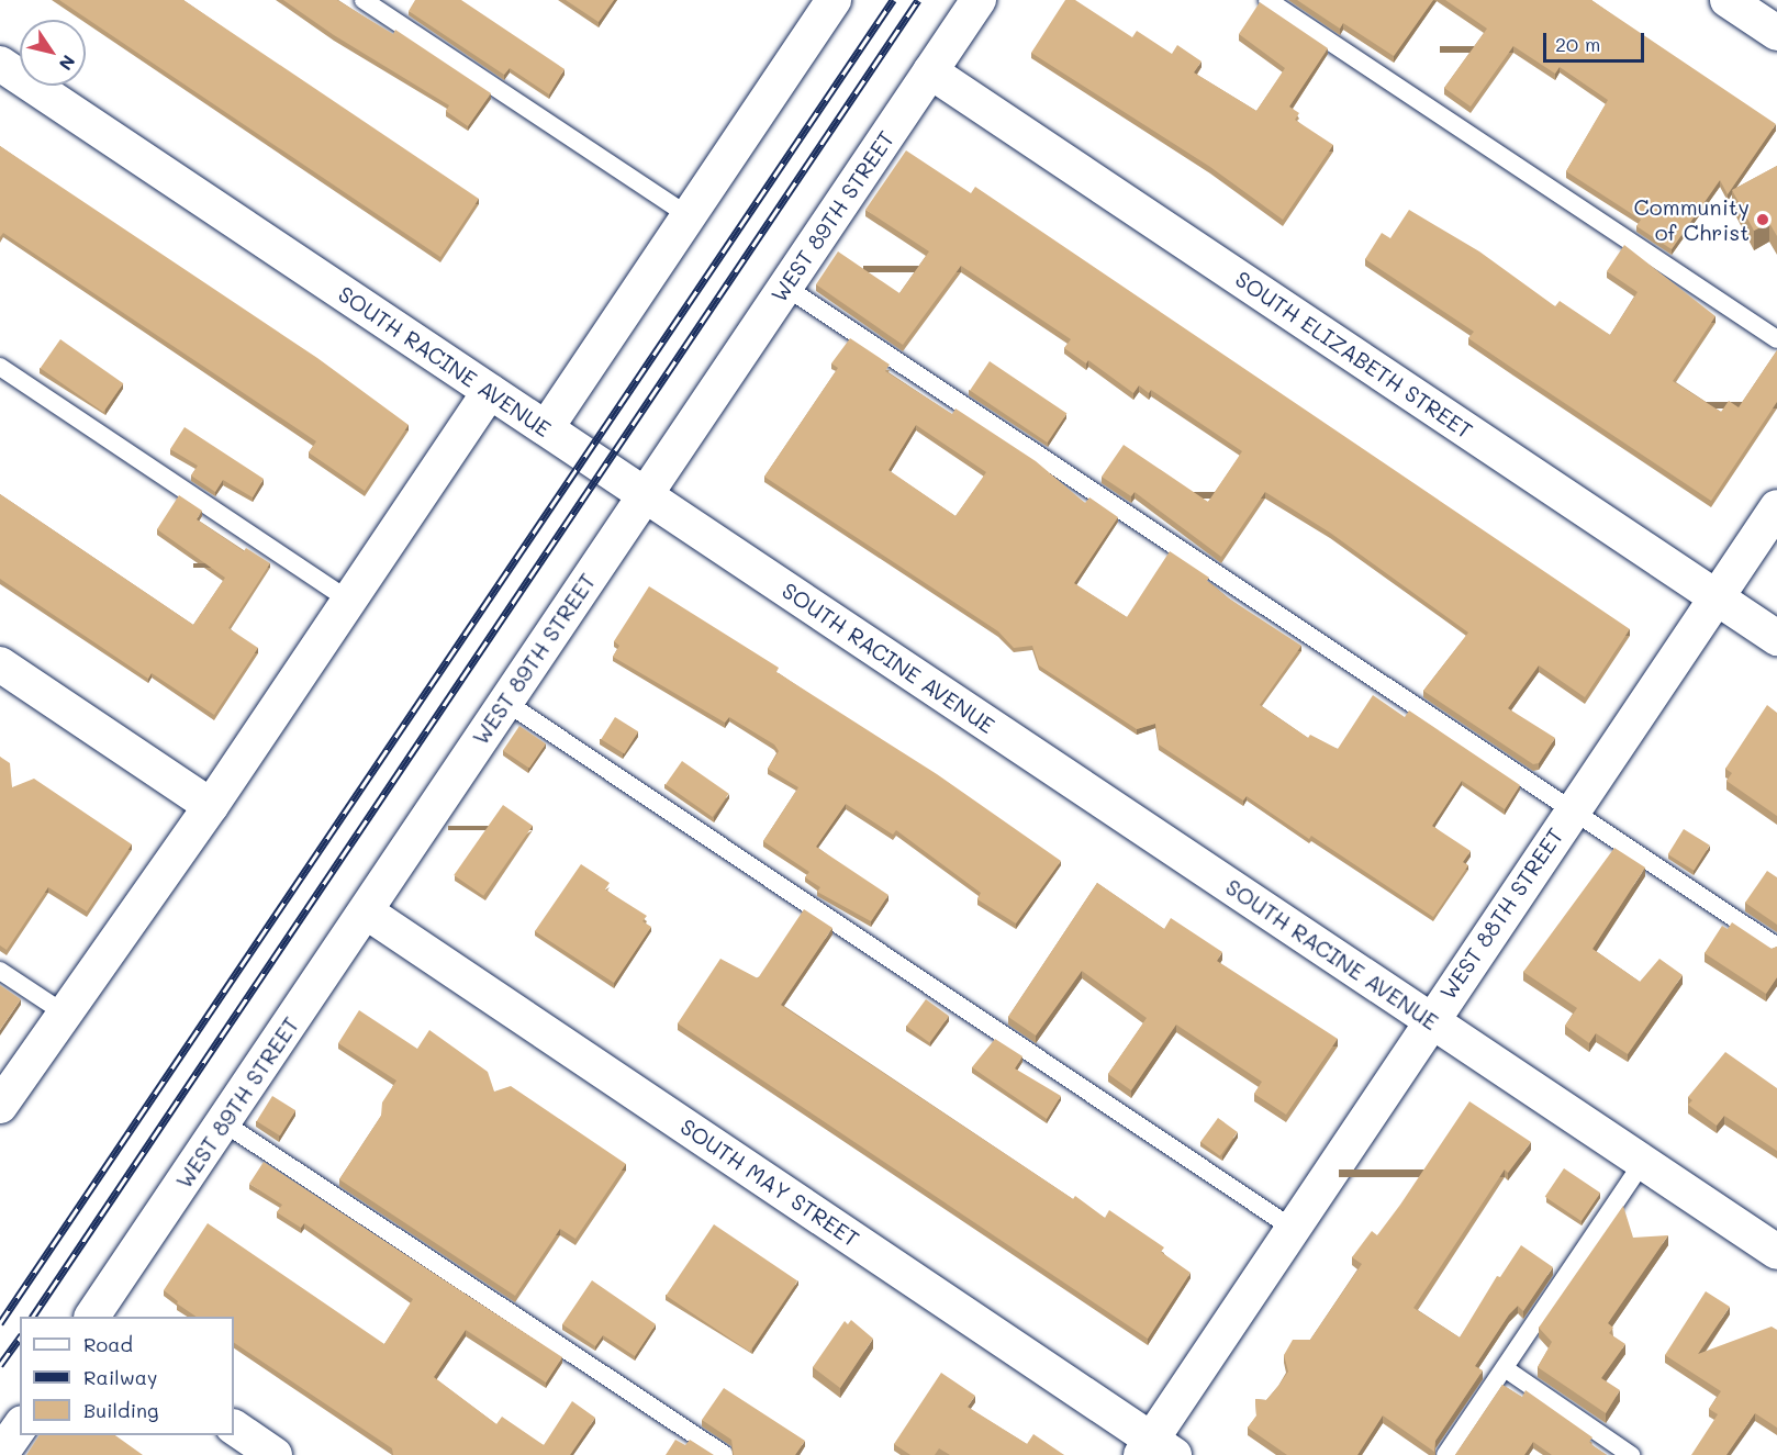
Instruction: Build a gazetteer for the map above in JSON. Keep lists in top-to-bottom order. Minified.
{"streets":{"street":["WEST 89TH STREET","SOUTH ELIZABETH STREET","SOUTH RACINE AVENUE","WEST 88TH STREET","SOUTH MAY STREET"]},"crossings":[["WEST 89TH STREET","SOUTH ELIZABETH STREET"],["WEST 89TH STREET","SOUTH RACINE AVENUE"],["WEST 89TH STREET","SOUTH MAY STREET"],["SOUTH ELIZABETH STREET","WEST 88TH STREET"],["SOUTH RACINE AVENUE","WEST 88TH STREET"],["WEST 88TH STREET","SOUTH MAY STREET"]],"places":["Community of Christ"],"legend":["Road","Railway","Building"],"scale_bar":"20 m","north":"bottom right"}
